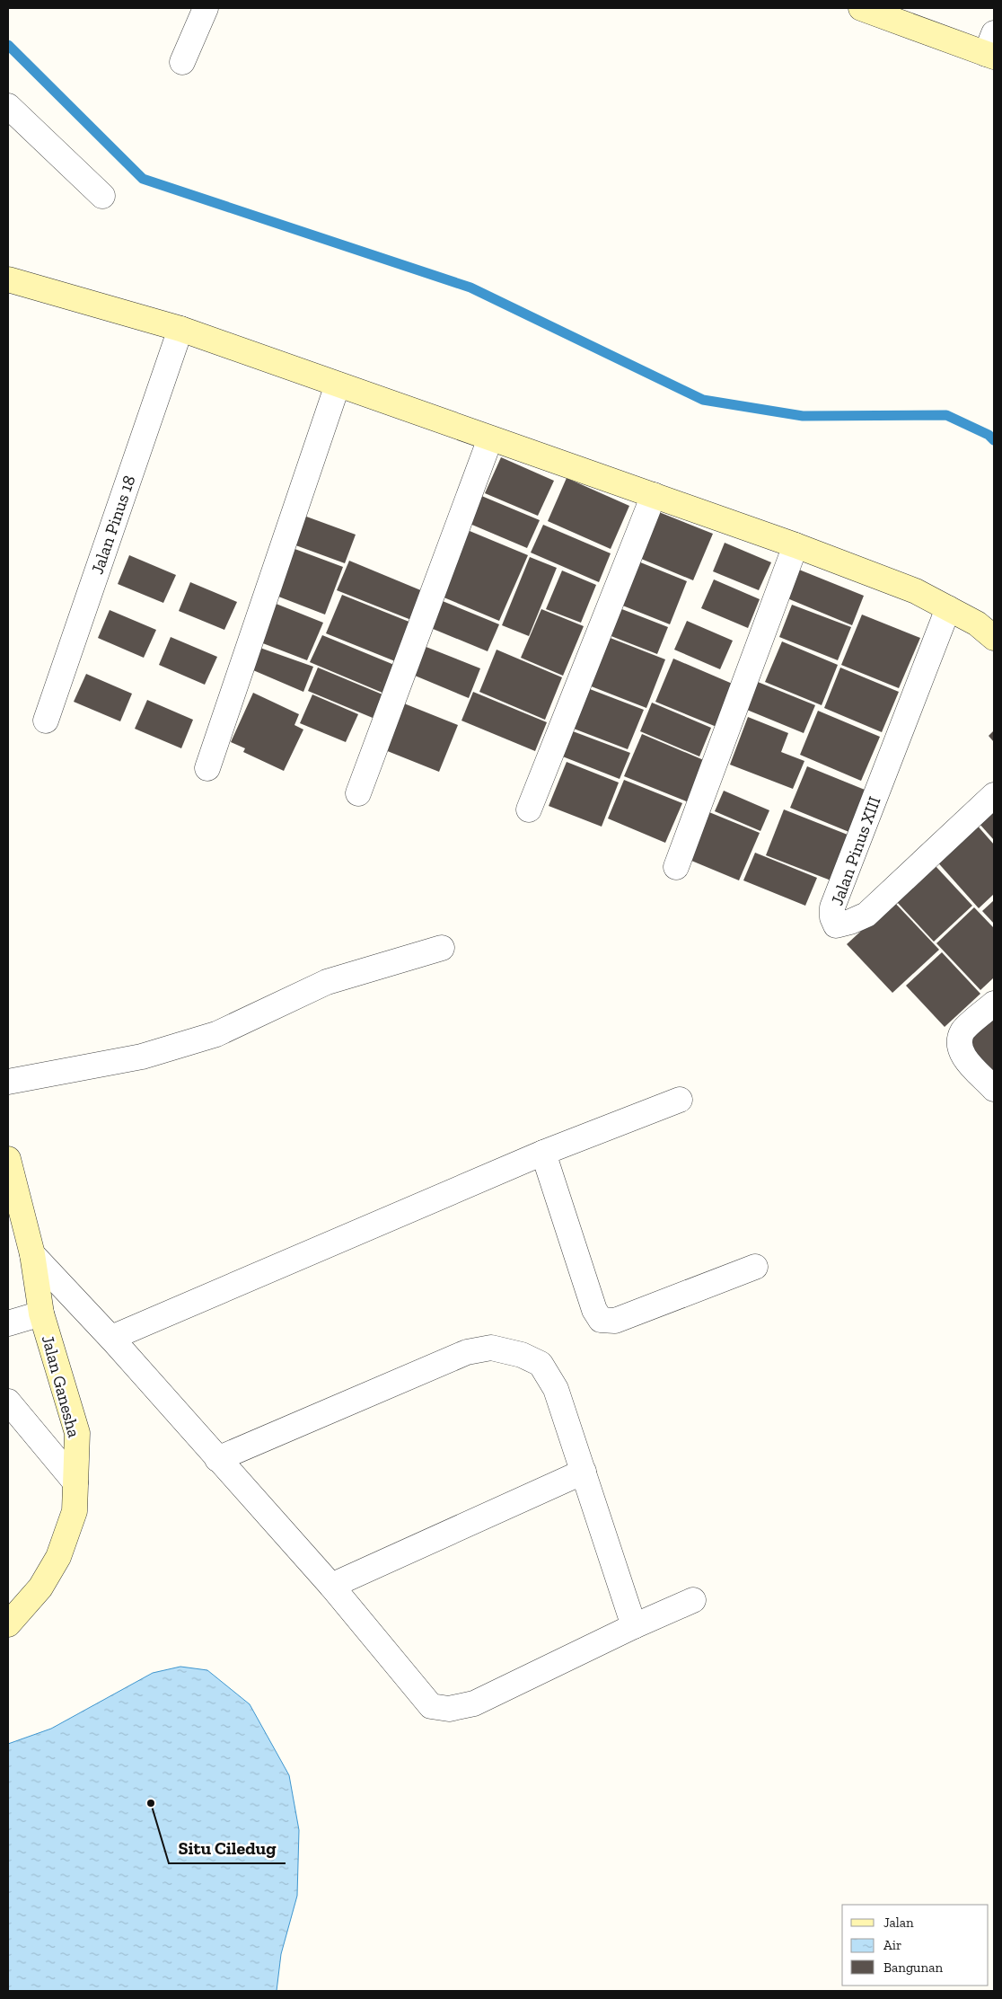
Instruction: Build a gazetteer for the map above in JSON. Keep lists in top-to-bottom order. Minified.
{"streets":{"street":["Jalan Pinus 18","Jalan Pinus XIII","Jalan Ganesha"]},"places":["Situ Ciledug"],"legend":["Jalan","Air","Bangunan"]}
